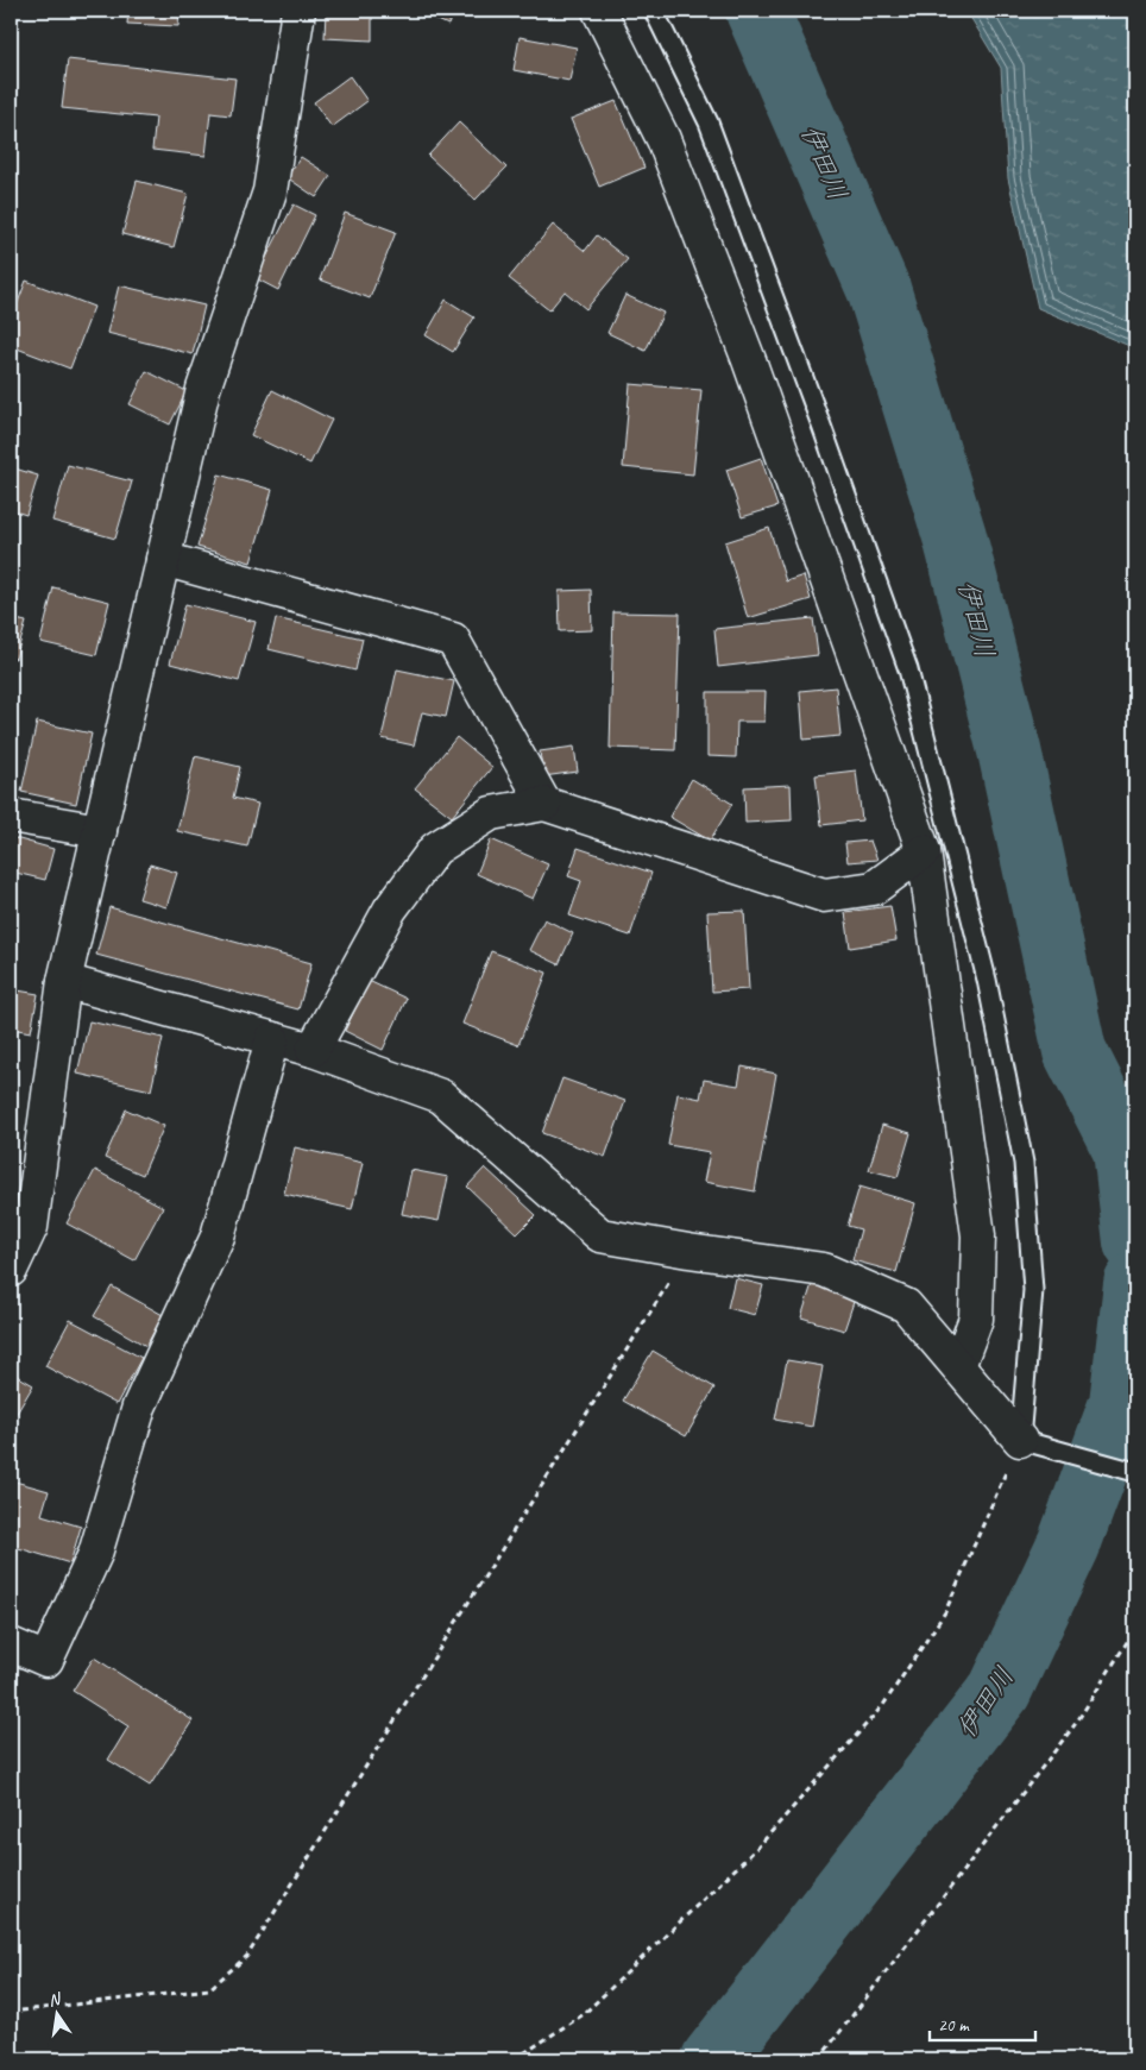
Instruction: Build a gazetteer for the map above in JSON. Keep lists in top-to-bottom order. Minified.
{"water":["伊田川"],"scale_bar":"20 m","north":"top"}
